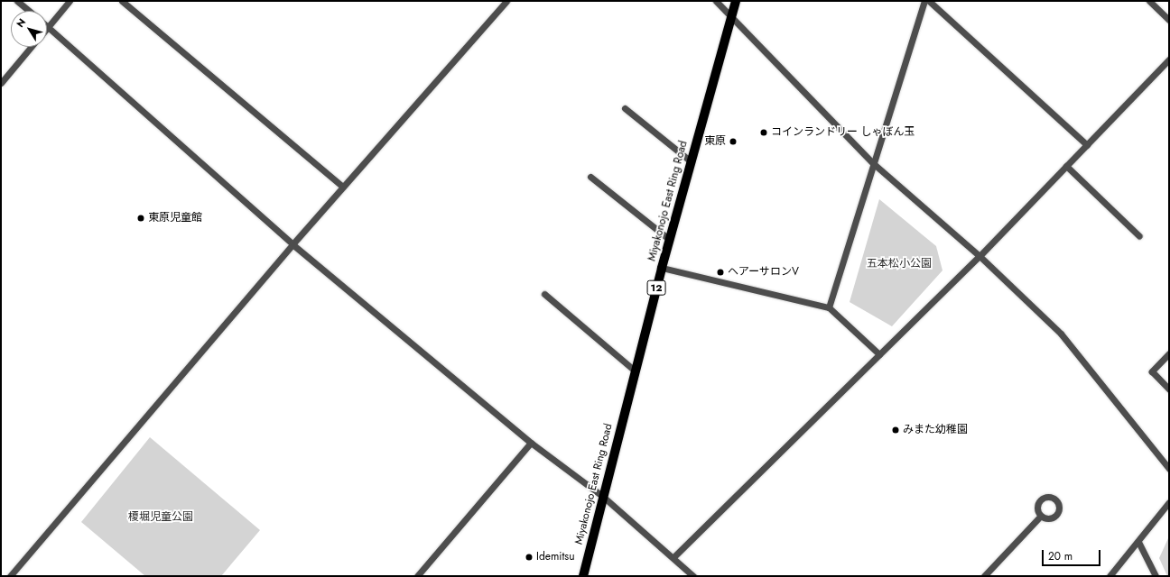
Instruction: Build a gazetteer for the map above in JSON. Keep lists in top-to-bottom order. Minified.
{"streets":{"main road":["Miyakonojo East Ring Road","12"]},"parks":["五本松小公園","榎堀児童公園"],"places":["コインランドリー しゃぼん玉","東原","東原児童館","ヘアーサロンV","みまた幼稚園","Idemitsu"],"scale_bar":"20 m","north":"top left"}
